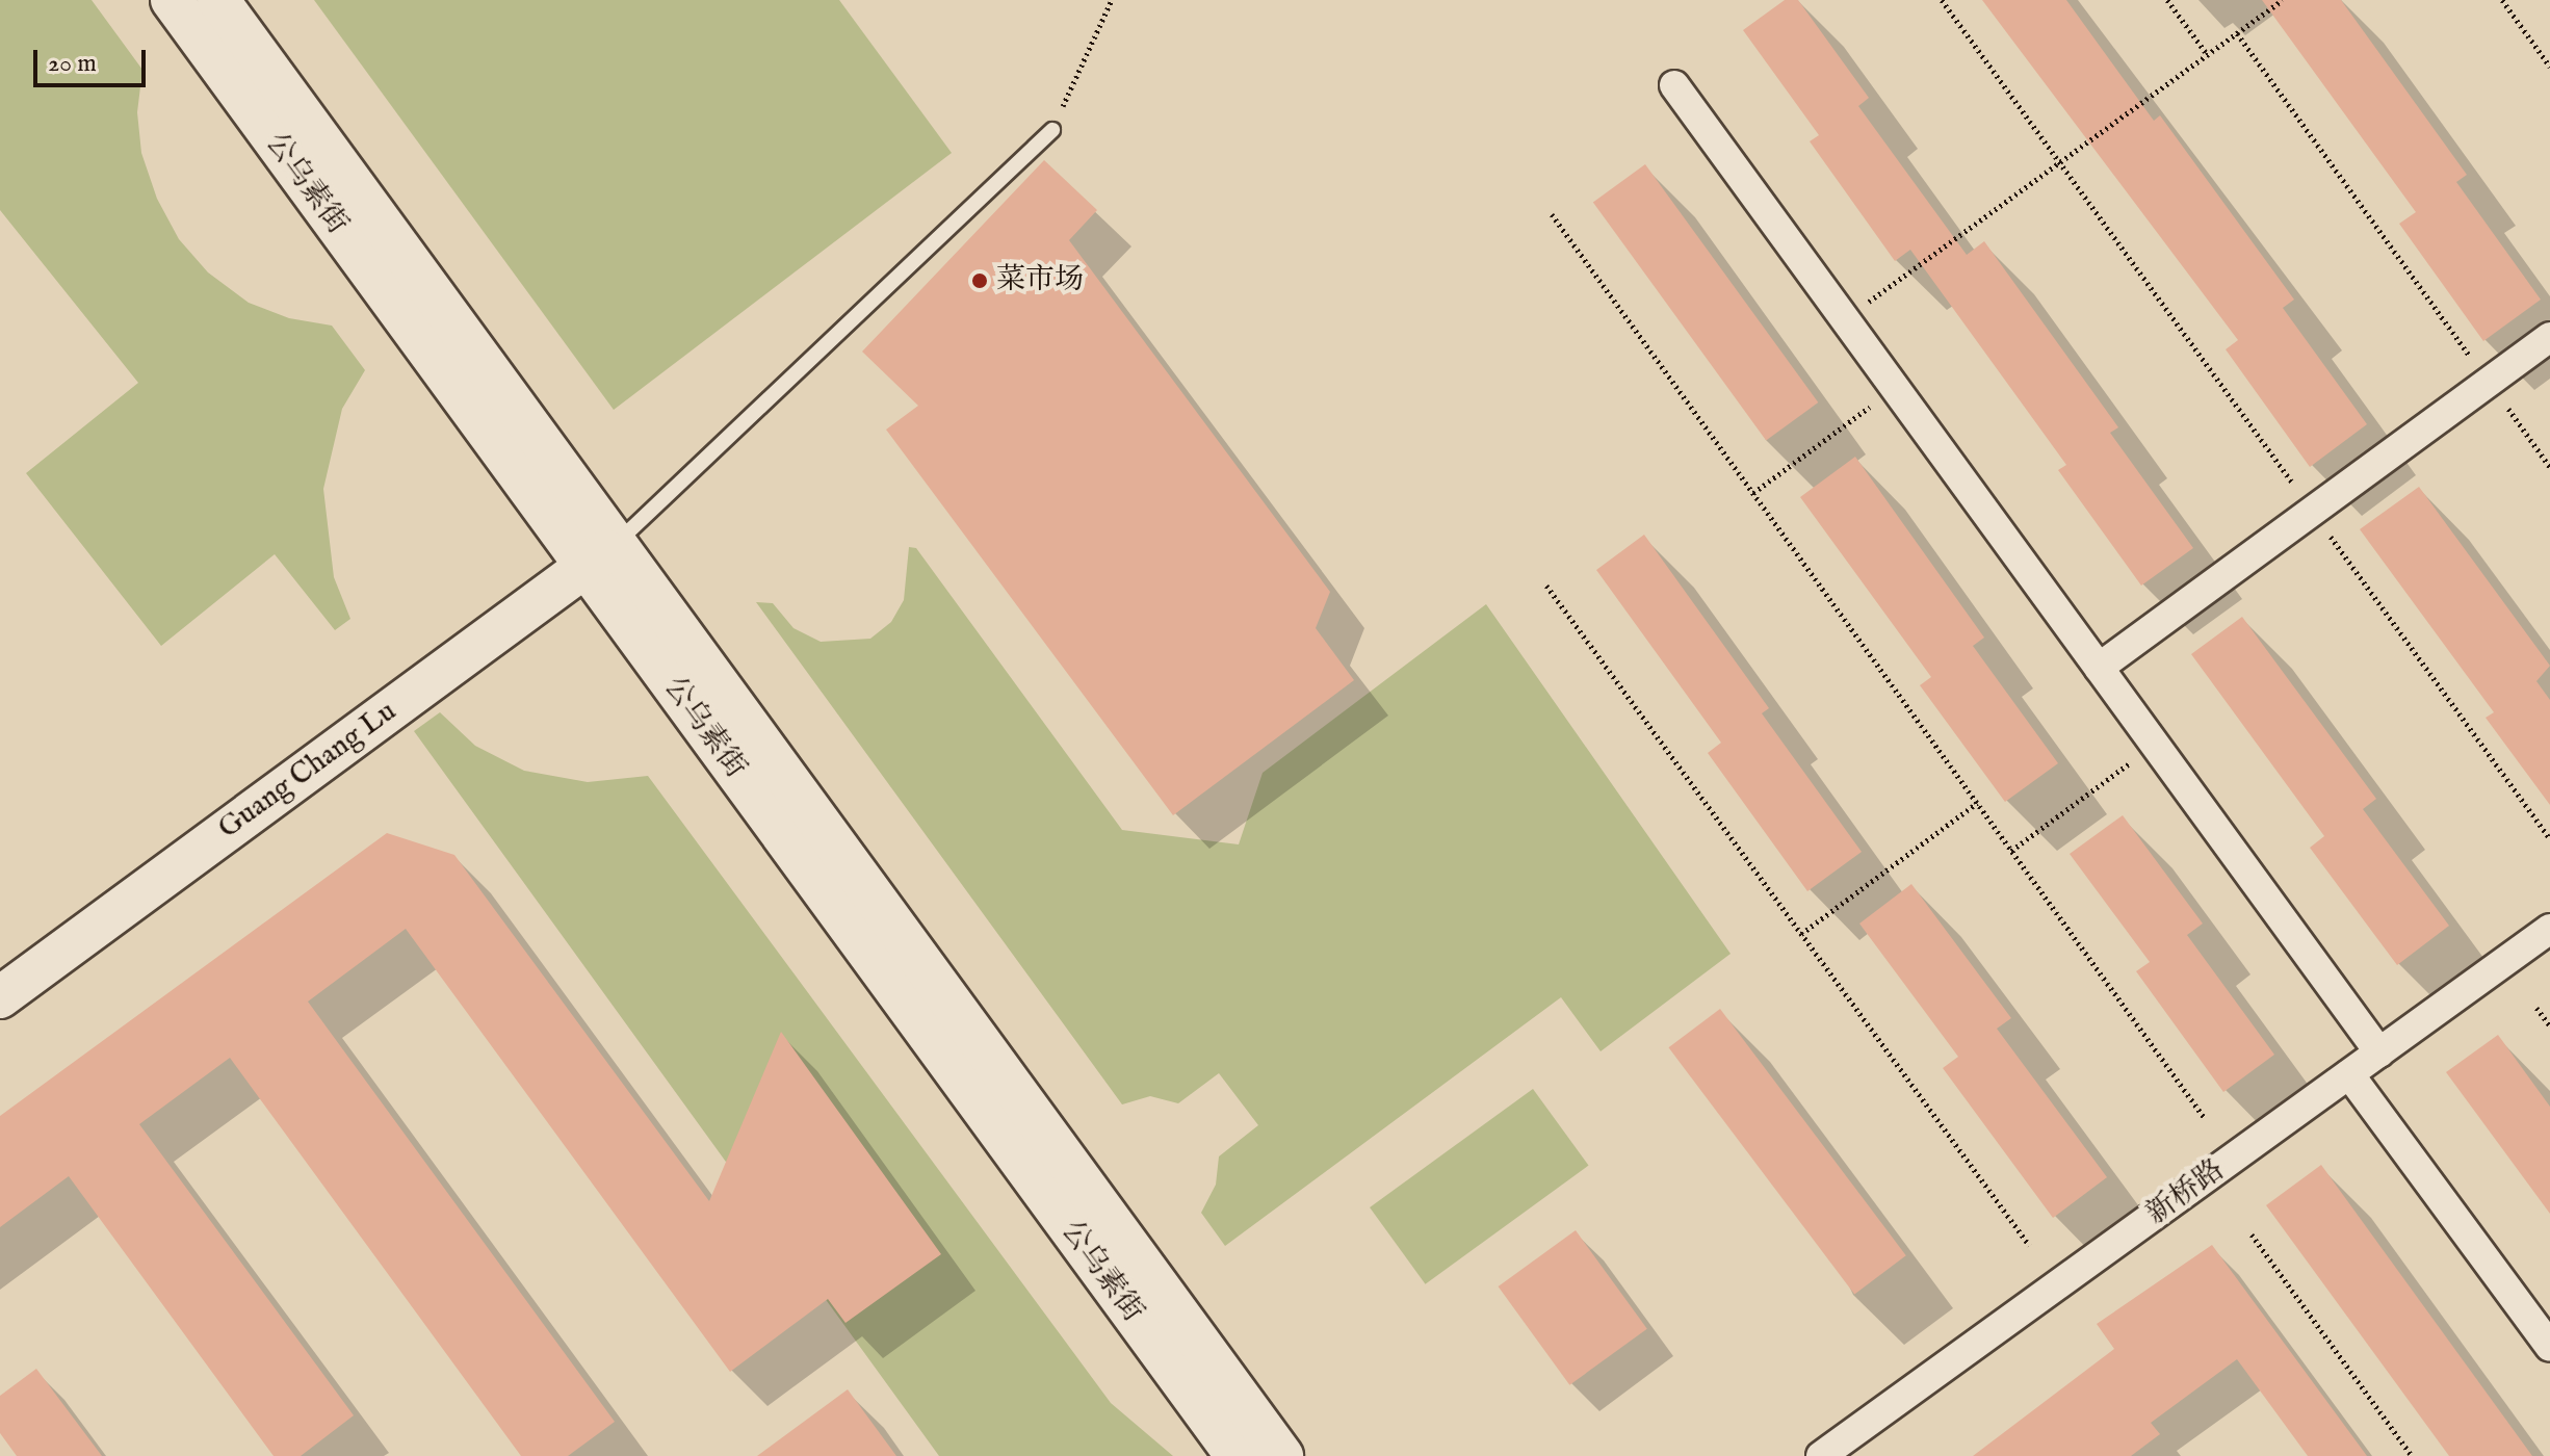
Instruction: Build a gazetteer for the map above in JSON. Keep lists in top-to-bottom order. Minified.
{"streets":{"main road":["公乌素街","Guang Chang Lu"],"street":["新桥路"]},"crossings":[["公乌素街","Guang Chang Lu"]],"places":["菜市场"],"scale_bar":"20 m"}
